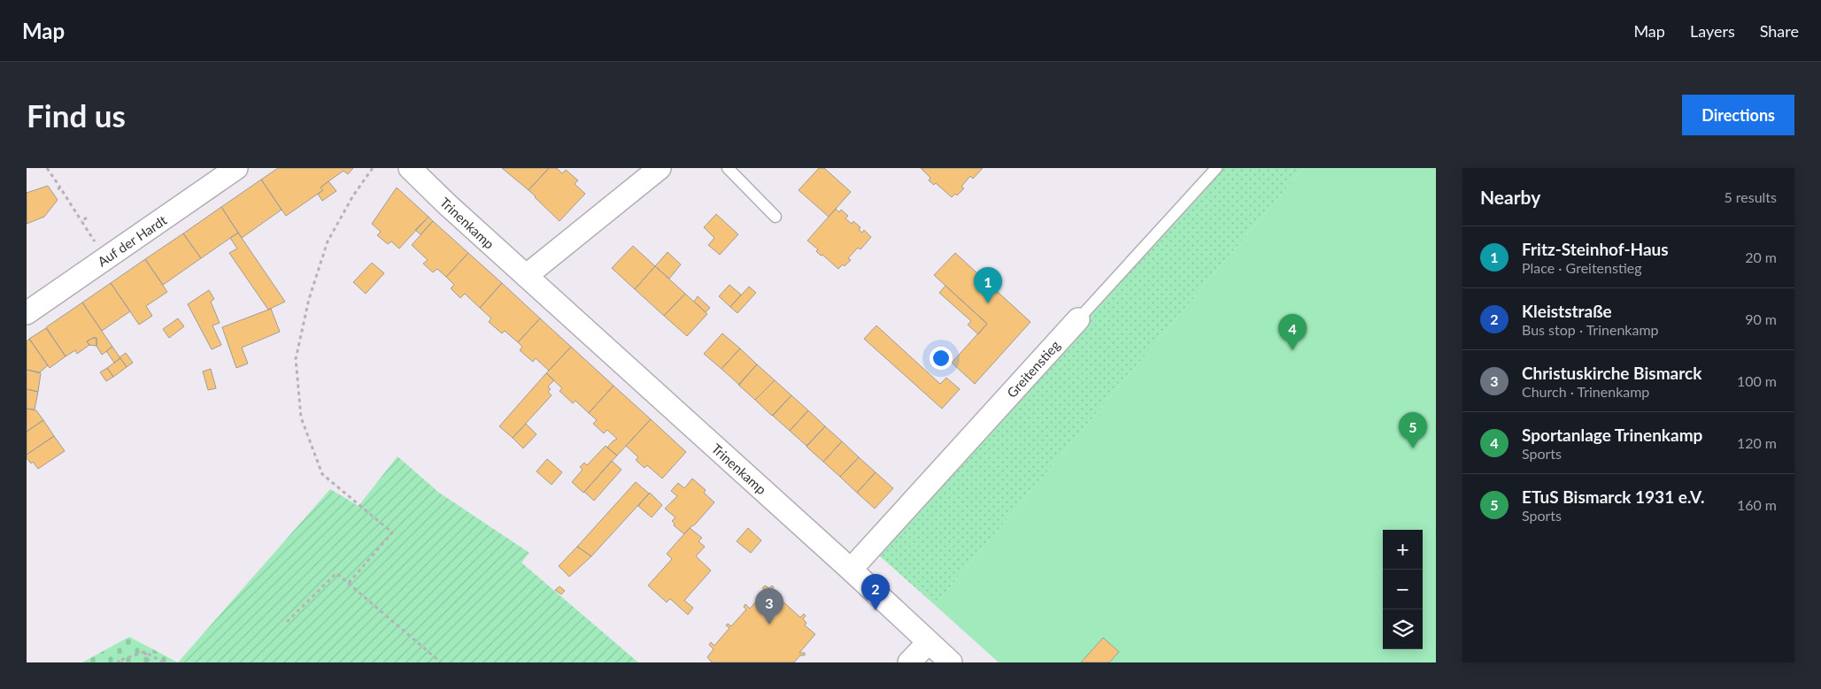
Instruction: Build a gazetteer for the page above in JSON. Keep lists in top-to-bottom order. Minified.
{"streets":{"street":["Trinenkamp","Auf der Hardt","Greitenstieg"]},"crossings":[["Trinenkamp","Greitenstieg"]],"page":{"header":"Map","nav":["Map","Layers","Share"],"buttons":"Directions","title":"Find us","heading":["Nearby","5 results"],"list":[{"mark":"1","name":"Fritz-Steinhof-Haus","note":"Place · Greitenstieg","value":"20 m"},{"mark":"2","name":"Kleiststraße","note":"Bus stop · Trinenkamp","value":"90 m"},{"mark":"3","name":"Christuskirche Bismarck","note":"Church · Trinenkamp","value":"100 m"},{"mark":"4","name":"Sportanlage Trinenkamp","note":"Sports","value":"120 m"},{"mark":"5","name":"ETuS Bismarck 1931 e.V.","note":"Sports","value":"160 m"}],"pins":["1","4","5","2","3"],"map_buttons":["+","−"]}}
